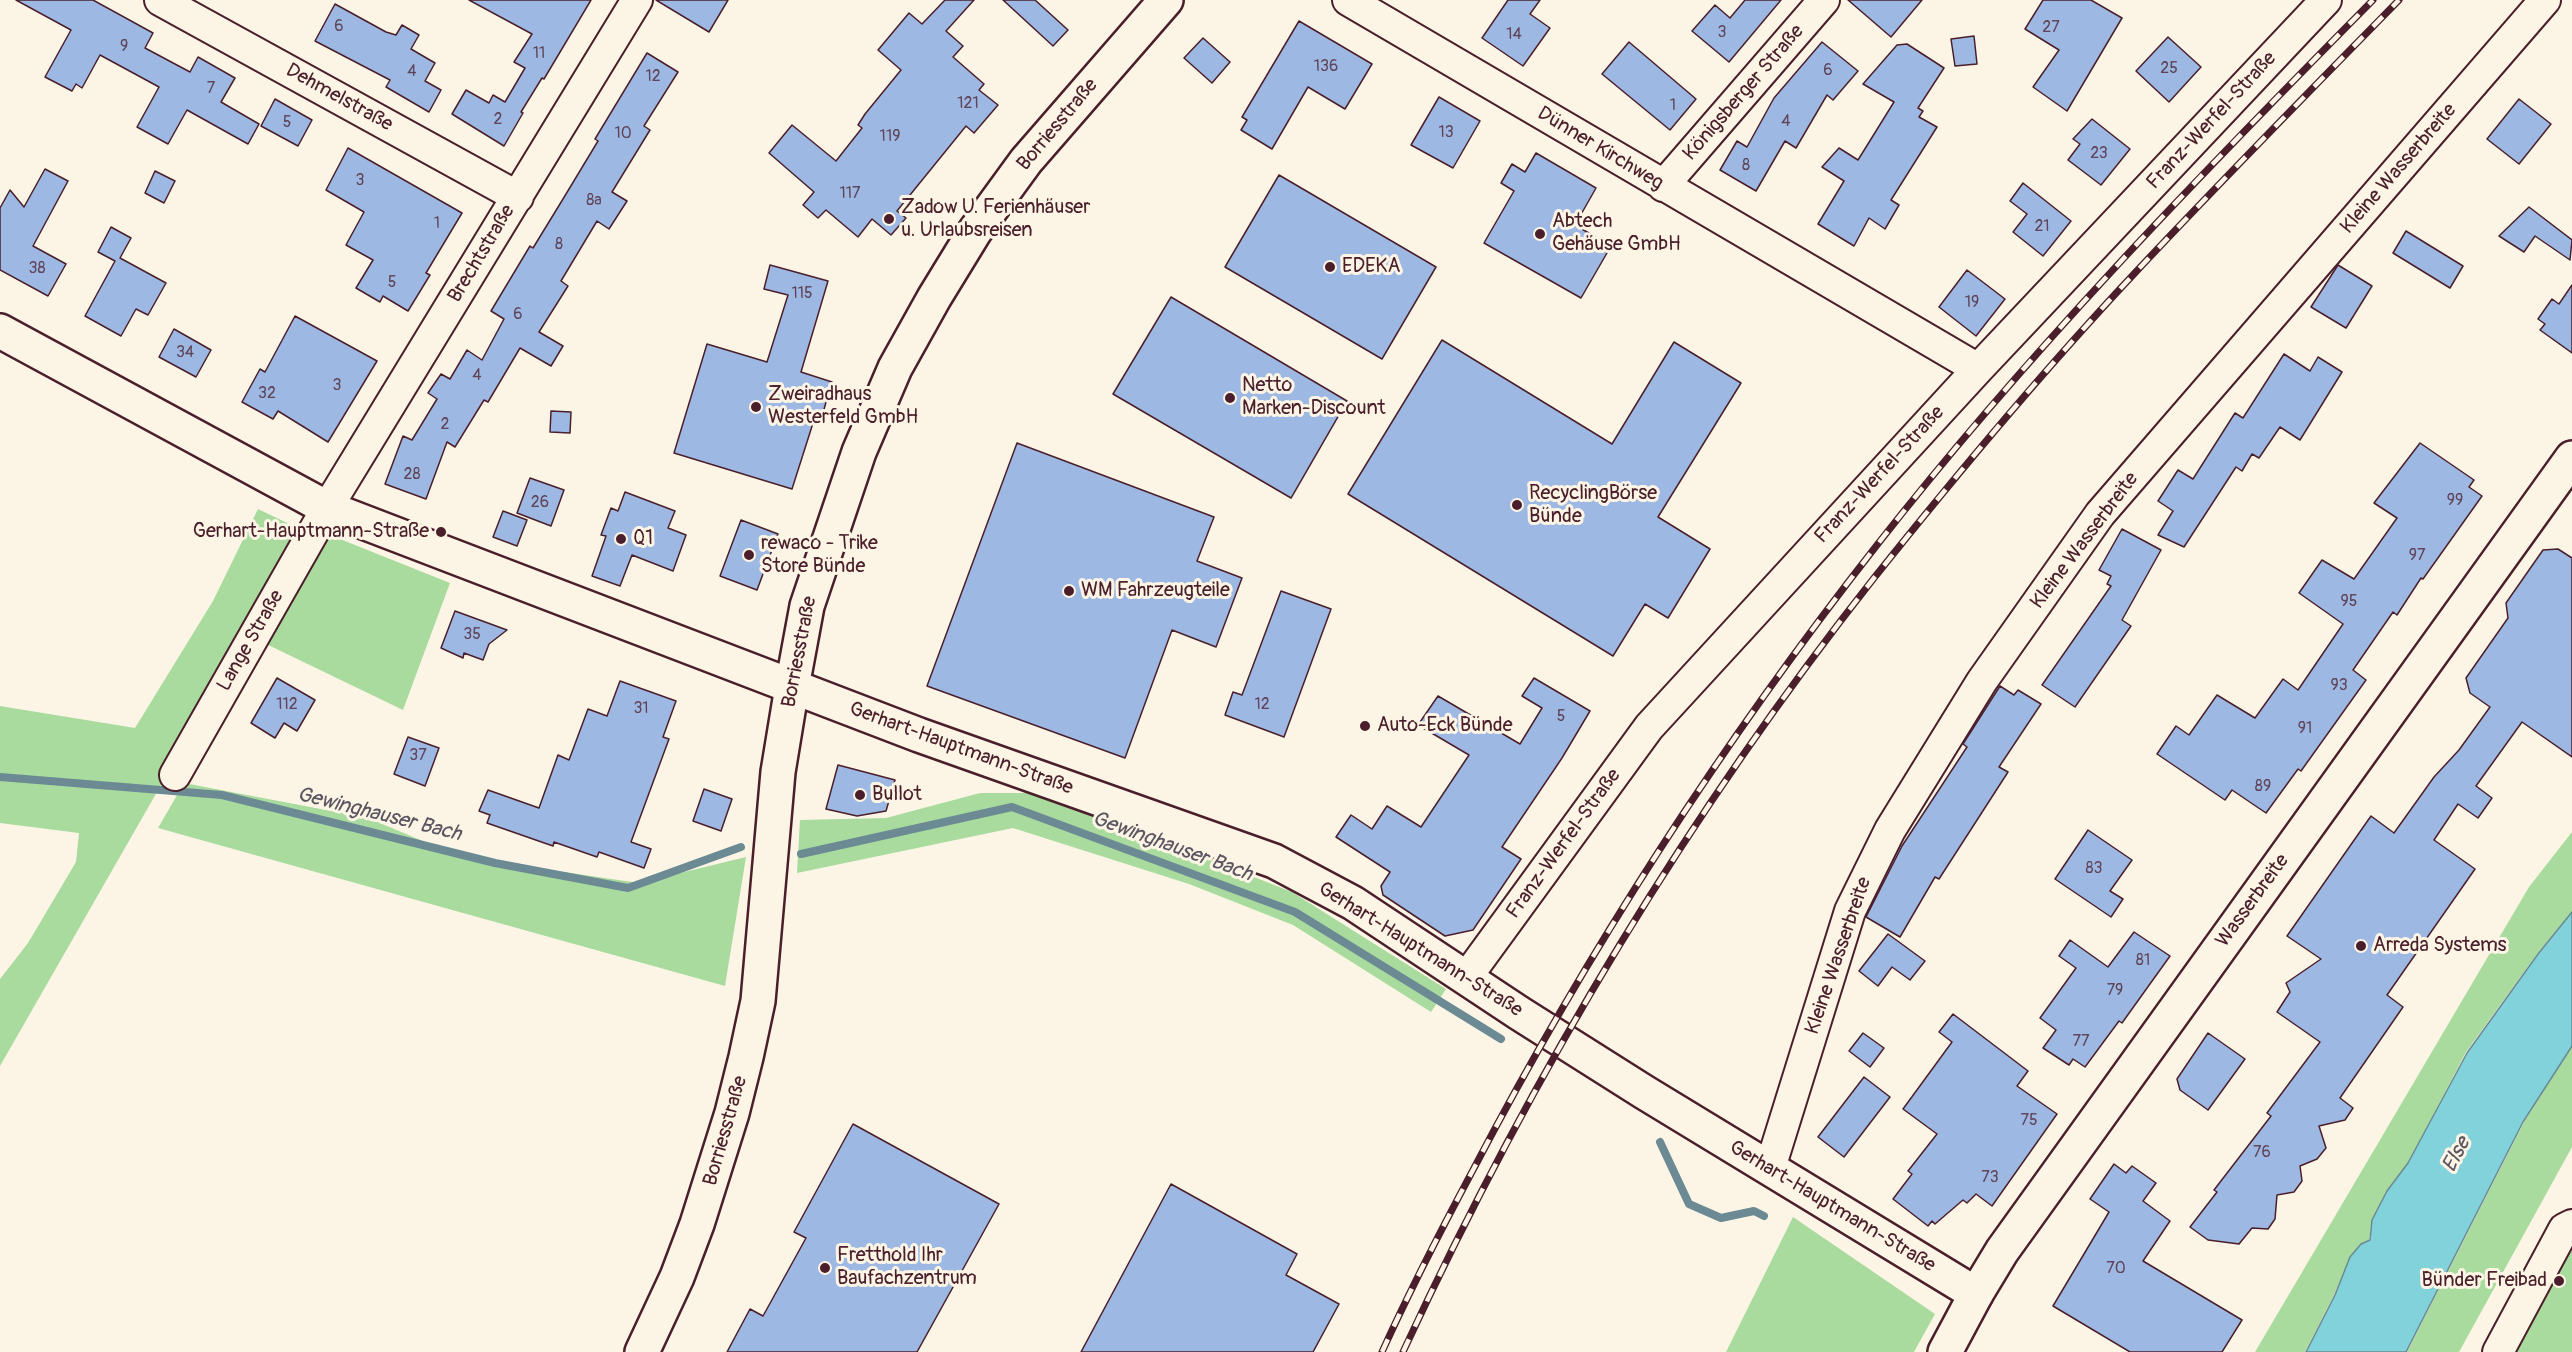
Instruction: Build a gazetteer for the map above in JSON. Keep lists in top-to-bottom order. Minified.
{"streets":{"main road":["Borriesstraße","Gerhart-Hauptmann-Straße","Wasserbreite"],"street":["Königsberger Straße","Dehmelstraße","Franz-Werfel-Straße","Dünner Kirchweg","Kleine Wasserbreite","Brechtstraße","Lange Straße"]},"crossings":[["Königsberger Straße","Dünner Kirchweg"],["Dehmelstraße","Brechtstraße"],["Franz-Werfel-Straße","Dünner Kirchweg"],["Franz-Werfel-Straße","Gerhart-Hauptmann-Straße"],["Borriesstraße","Gerhart-Hauptmann-Straße"],["Kleine Wasserbreite","Gerhart-Hauptmann-Straße"],["Brechtstraße","Lange Straße"],["Brechtstraße","Gerhart-Hauptmann-Straße"],["Lange Straße","Gerhart-Hauptmann-Straße"],["Gerhart-Hauptmann-Straße","Wasserbreite"]],"water":["Gewinghauser Bach","Else"],"places":["Zadow U. Ferienhäuser u. Urlaubsreisen","Abtech Gehäuse GmbH","EDEKA","Netto Marken-Discount","Zweiradhaus Westerfeld GmbH","RecyclingBörse Bünde","Gerhart-Hauptmann-Straße","Q1","rewaco - Trike Store Bünde","WM Fahrzeugteile","Auto-Eck Bünde","Bullot","Arreda Systems","Fretthold Ihr Baufachzentrum","Bünder Freibad"],"house_numbers":["6","27","3","14","9","11","136","25","6","4","12","7","121","1","2","4","5","13","10","119","23","8","3","117","8a","1","21","8","38","5","115","19","6","34","4","3","32","2","28","99","26","97","95","35","93","112","12","31","5","91","37","89","83","81","79","77","75","76","73","70"]}
